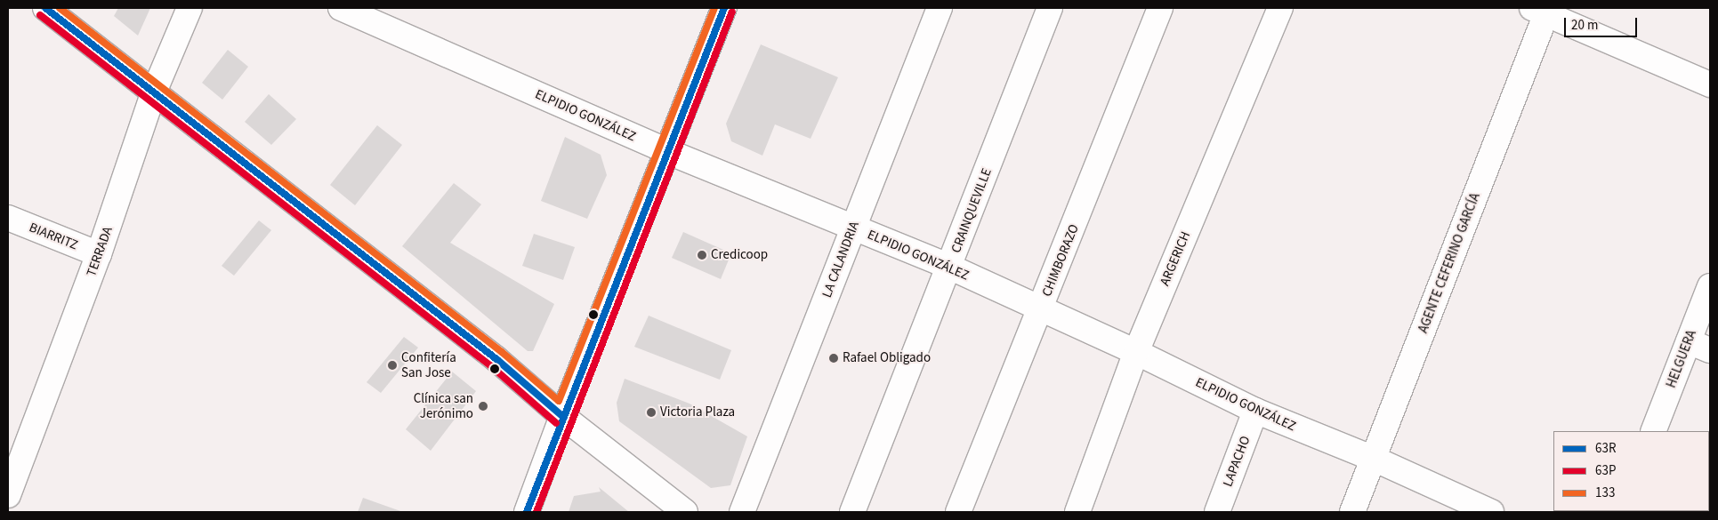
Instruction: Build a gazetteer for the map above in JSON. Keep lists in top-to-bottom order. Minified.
{"streets":{"street":["ELPIDIO GONZÁLEZ","CRAINQUEVILLE","BIARRITZ","TERRADA","ARGERICH","LA CALANDRIA","CHIMBORAZO","AGENTE CEFERINO GARCÍA","HELGUERA","LAPACHO"]},"crossings":[["ELPIDIO GONZÁLEZ","CRAINQUEVILLE"],["ELPIDIO GONZÁLEZ","ARGERICH"],["ELPIDIO GONZÁLEZ","LA CALANDRIA"],["ELPIDIO GONZÁLEZ","CHIMBORAZO"],["ELPIDIO GONZÁLEZ","AGENTE CEFERINO GARCÍA"],["ELPIDIO GONZÁLEZ","LAPACHO"],["BIARRITZ","TERRADA"]],"places":["Credicoop","Rafael Obligado","Confitería San Jose","Clínica san Jerónimo","Victoria Plaza"],"lines":["transit line 63R","transit line 133","transit line 63P"],"legend":["63R","63P","133"],"scale_bar":"20 m"}
